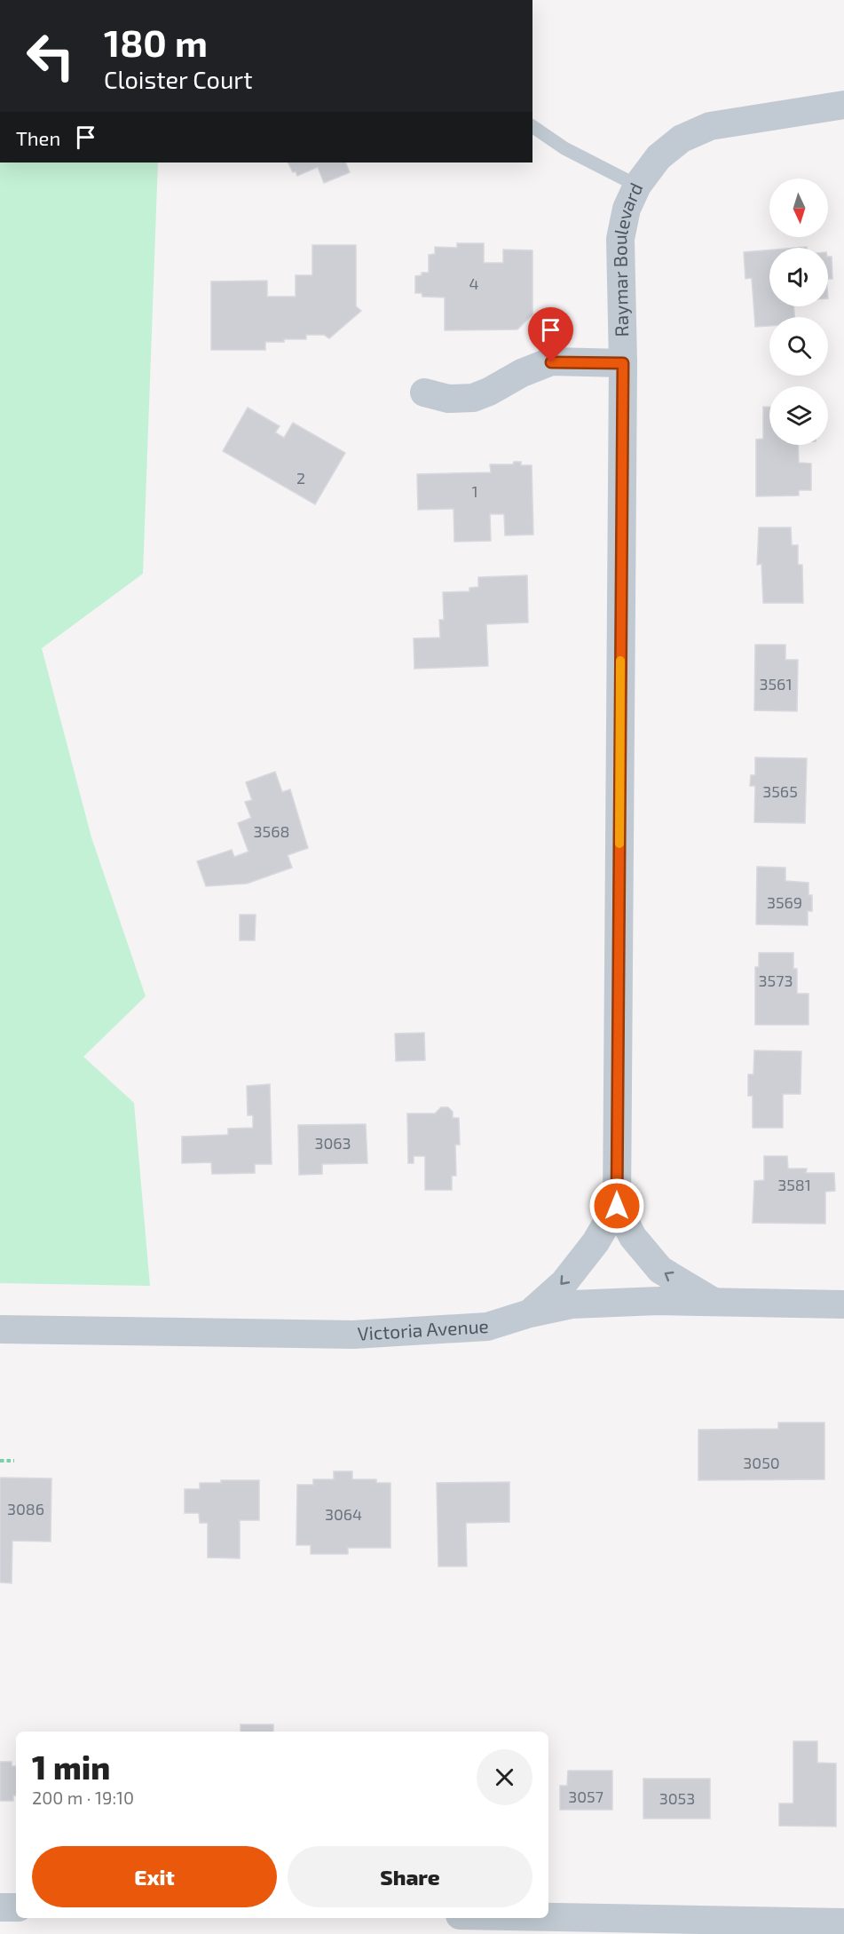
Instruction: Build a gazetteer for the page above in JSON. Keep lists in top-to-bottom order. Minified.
{"streets":{"street":["Raymar Boulevard","Victoria Avenue"]},"crossings":[["Raymar Boulevard","Victoria Avenue"]],"house_numbers":["4","2","1","3561","3565","3568","3569","3573","3063","3581","3050","3086","3064","3057","3053"],"north":"bottom","page":{"turn":["180 m","Cloister Court"],"then":"Then","heading":["1 min","200 m · 19:10"],"buttons":["Exit","Share"]}}
